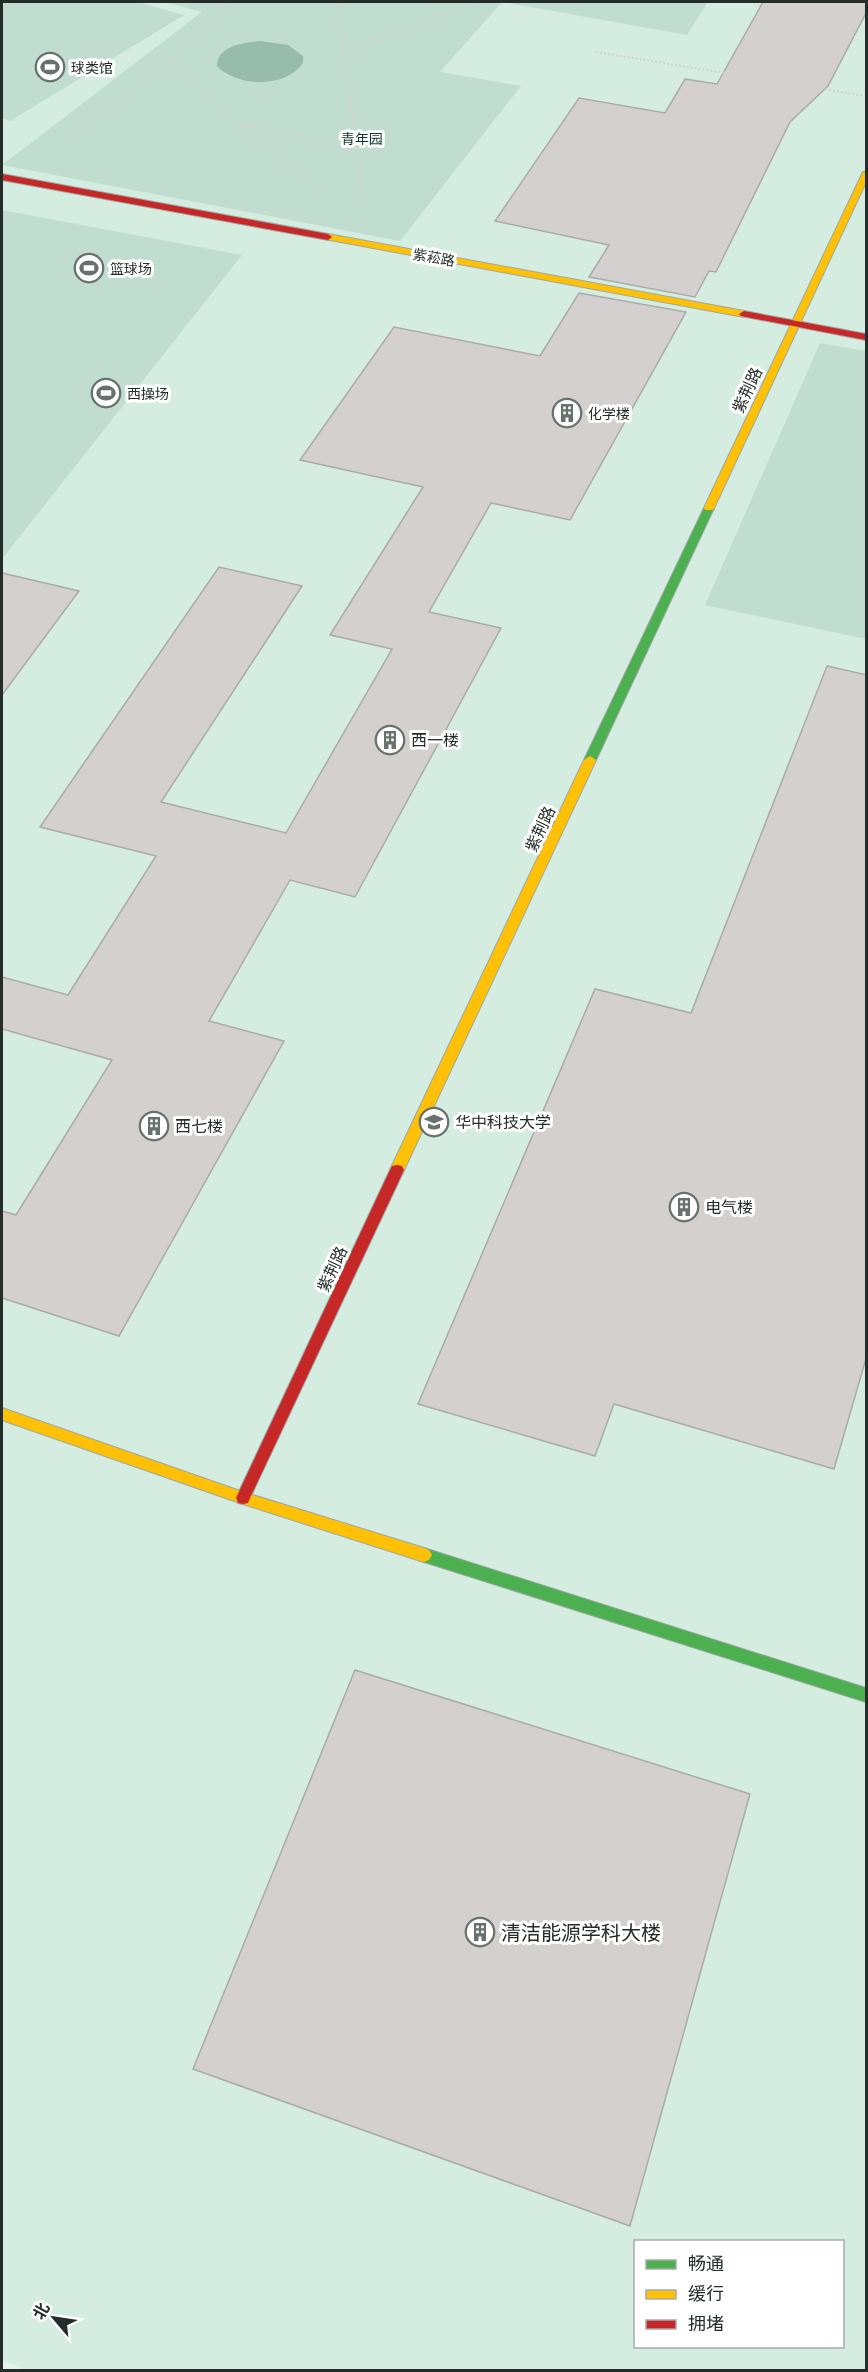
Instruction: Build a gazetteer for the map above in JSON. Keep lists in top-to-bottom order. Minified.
{"streets":{"street":["紫菘路","紫荆路"]},"crossings":[["紫菘路","紫荆路"]],"parks":["青年园"],"places":{"sports":["球类馆","篮球场","西操场"],"building":["化学楼","西一楼","西七楼","电气楼","清洁能源学科大楼"],"school or university":["华中科技大学"]},"legend":["畅通","缓行","拥堵"],"north":"top left"}
